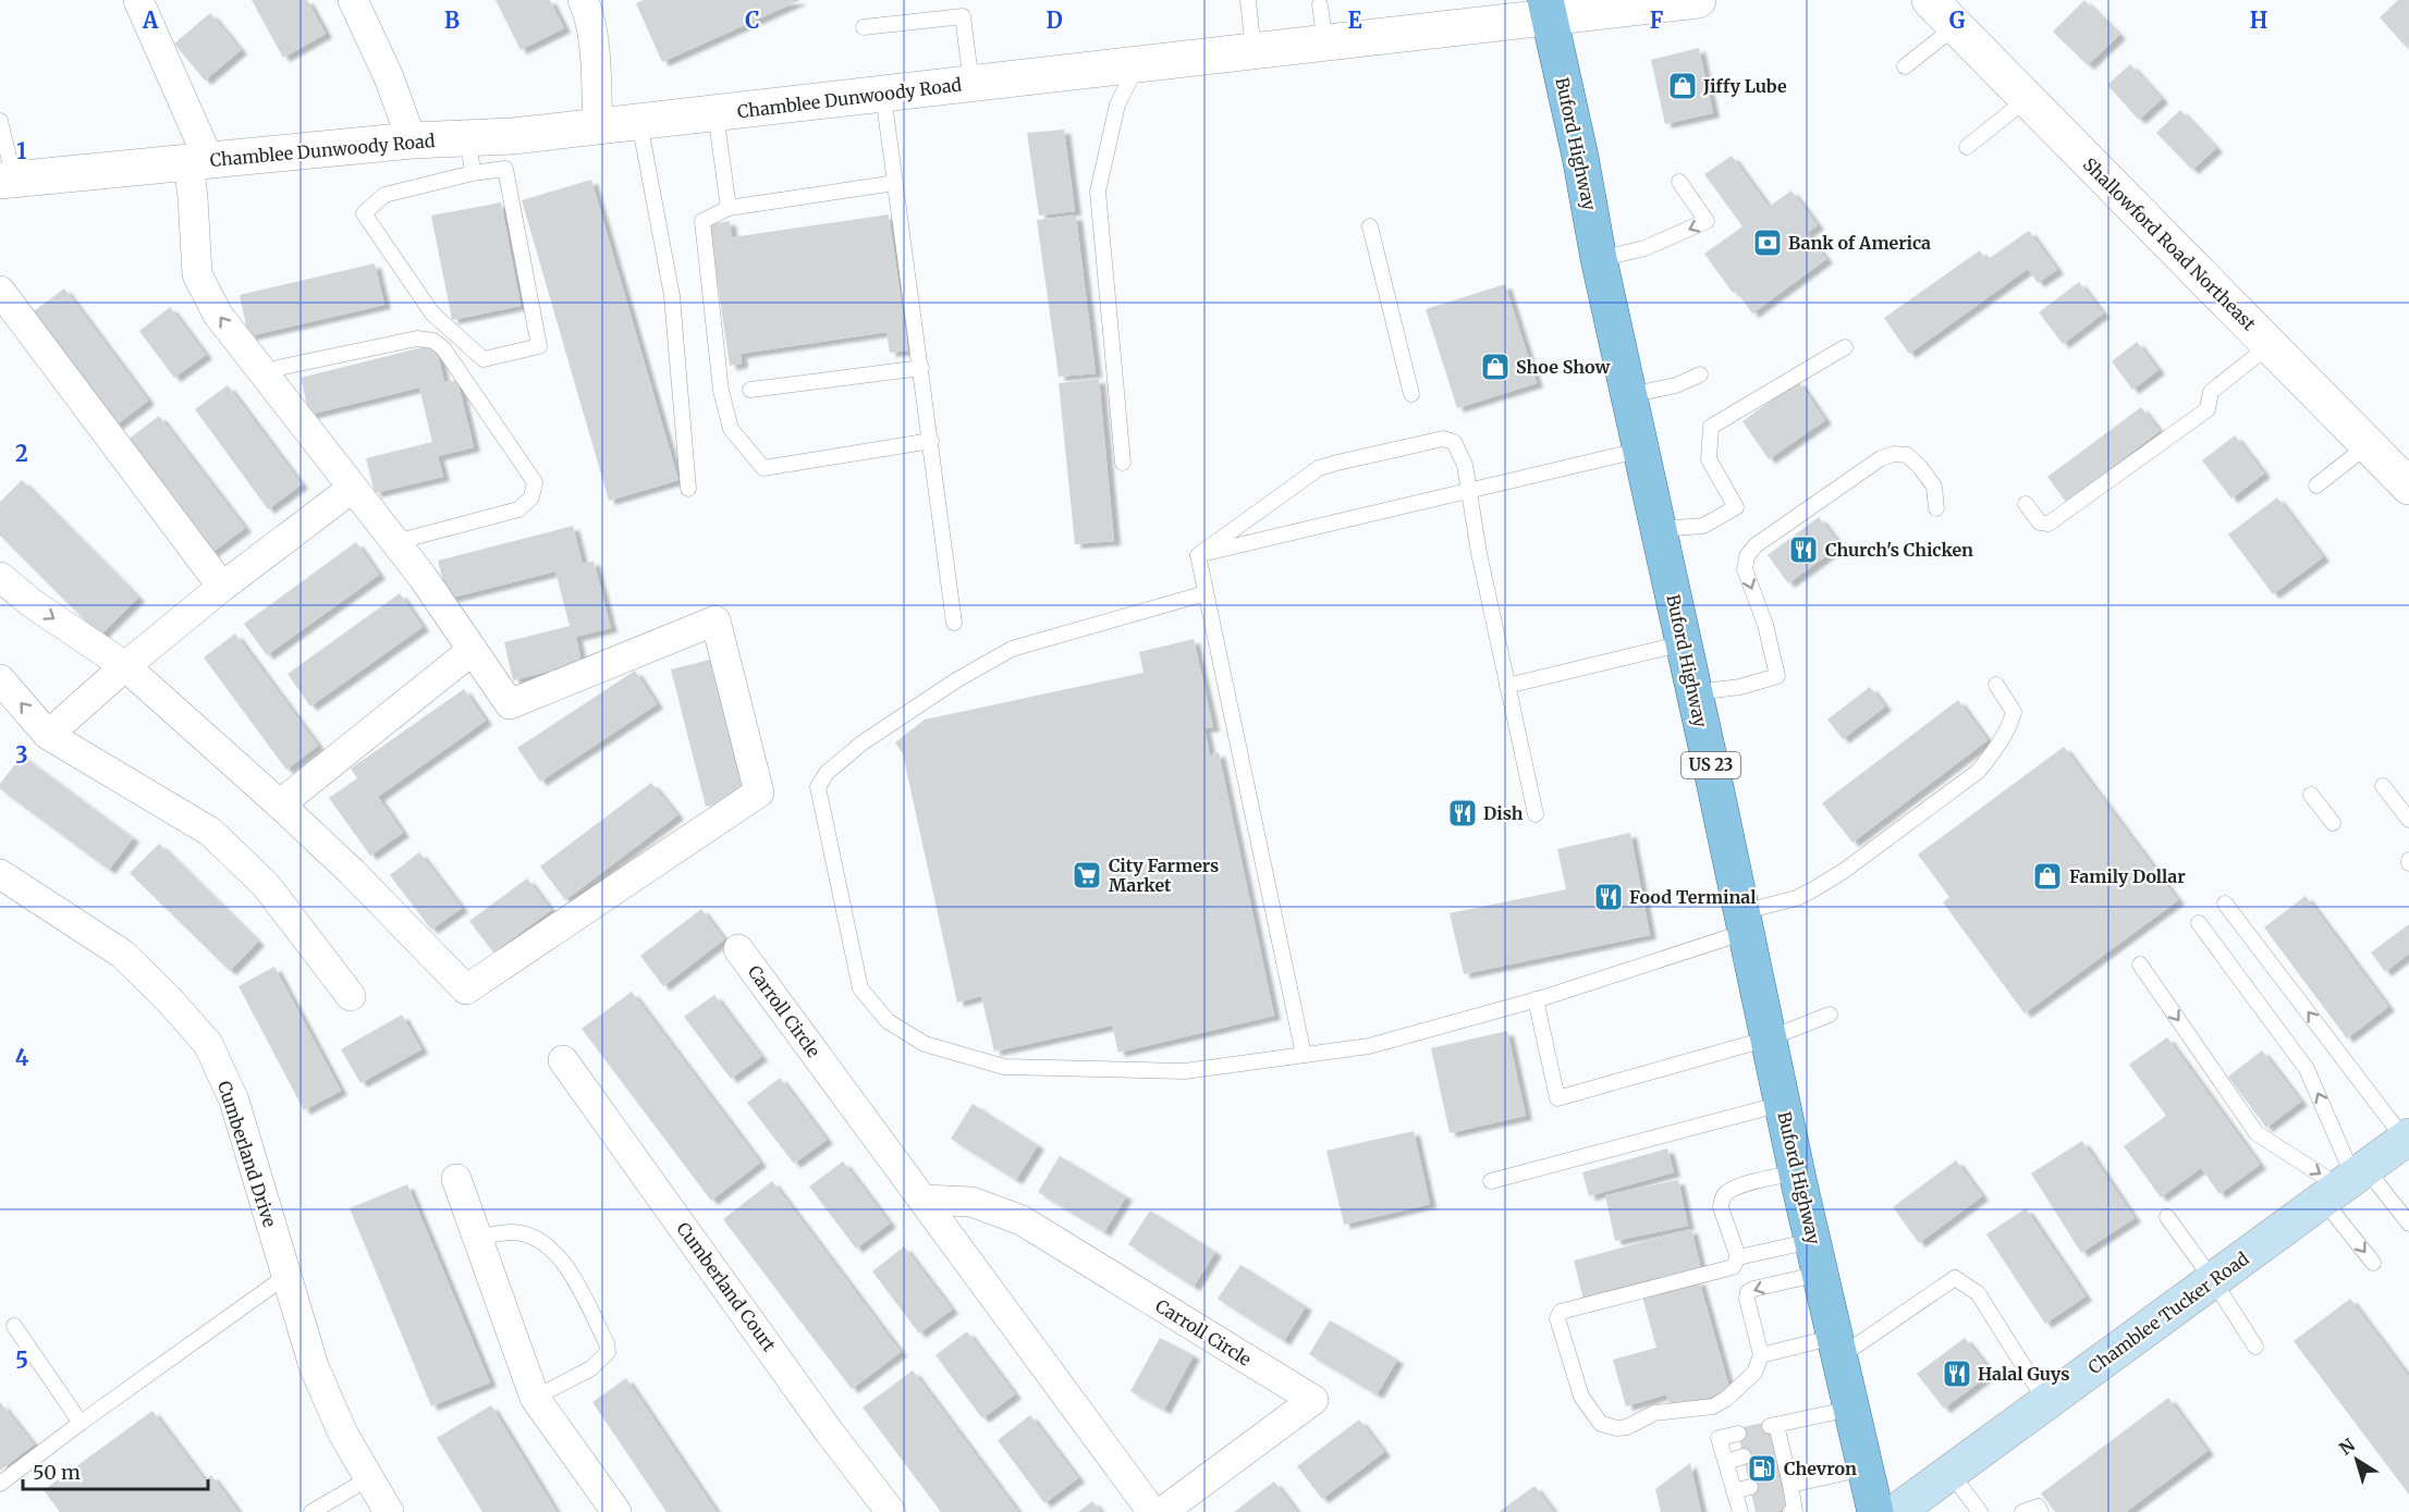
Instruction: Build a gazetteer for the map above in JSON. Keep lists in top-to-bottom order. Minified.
{"streets":{"main road":["Buford Highway","US 23","Chamblee Tucker Road"],"street":["Chamblee Dunwoody Road","Shallowford Road Northeast","Carroll Circle","Cumberland Drive","Cumberland Court"]},"crossings":[["Chamblee Dunwoody Road","Buford Highway"]],"places":{"shop":["Jiffy Lube","Shoe Show","Family Dollar"],"bank":["Bank of America"],"restaurant":["Church's Chicken","Dish","Food Terminal","Halal Guys"],"supermarket":["City Farmers Market"],"fuel station":["Chevron"]},"scale_bar":"50 m","north":"top left","grid":{"columns":["A","B","C","D","E","F","G","H"],"rows":["1","2","3","4","5"]}}
